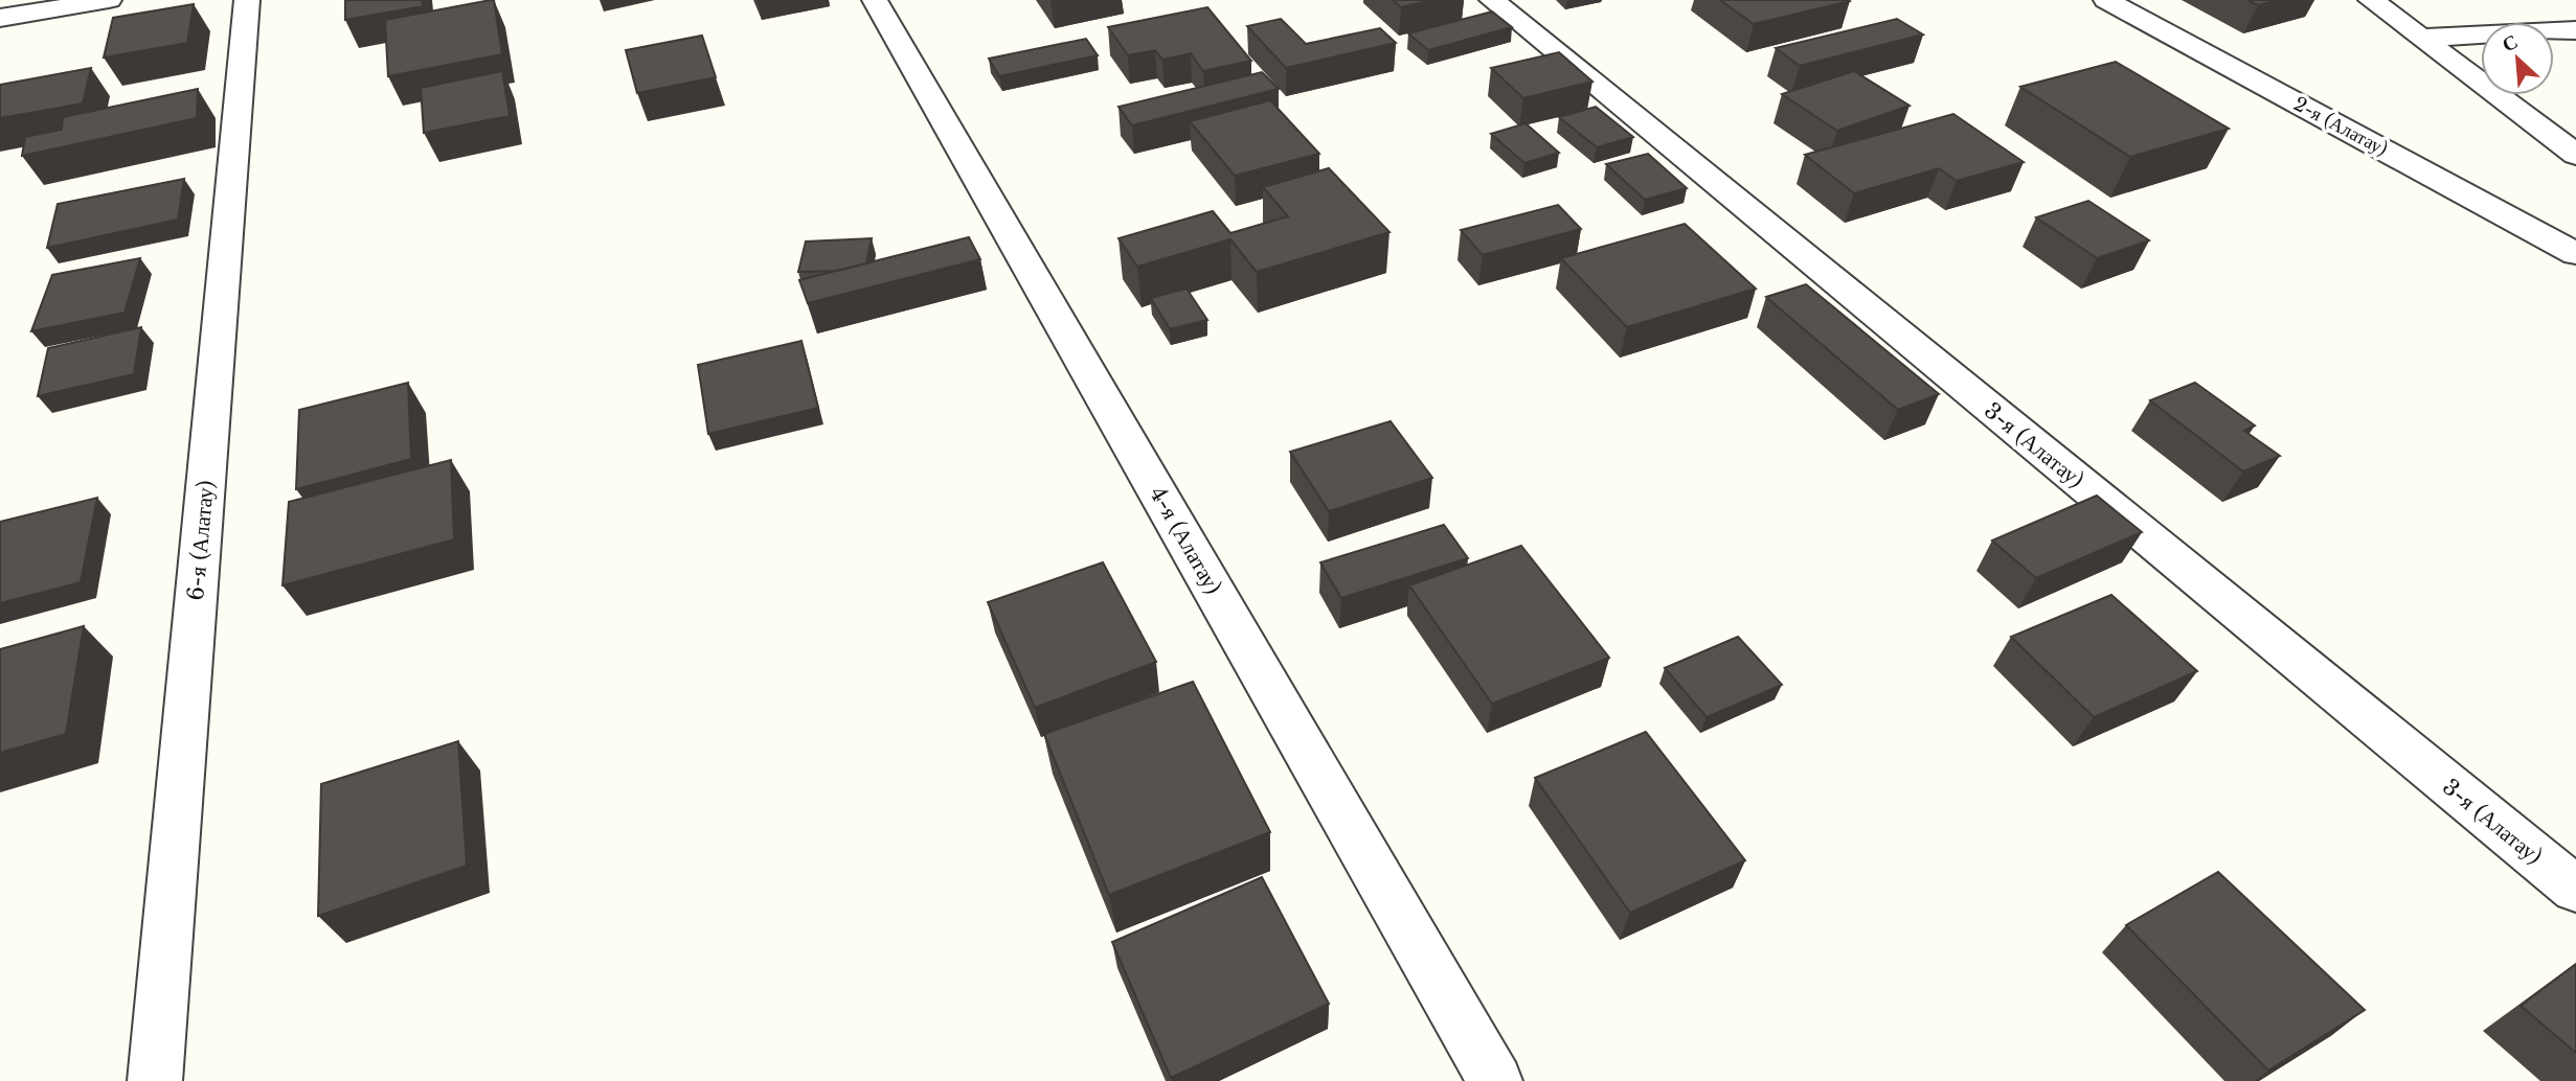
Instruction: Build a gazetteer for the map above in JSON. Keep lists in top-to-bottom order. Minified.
{"streets":{"street":["2-я (Алатау)","3-я (Алатау)","6-я (Алатау)","4-я (Алатау)"]},"north":"top left"}
